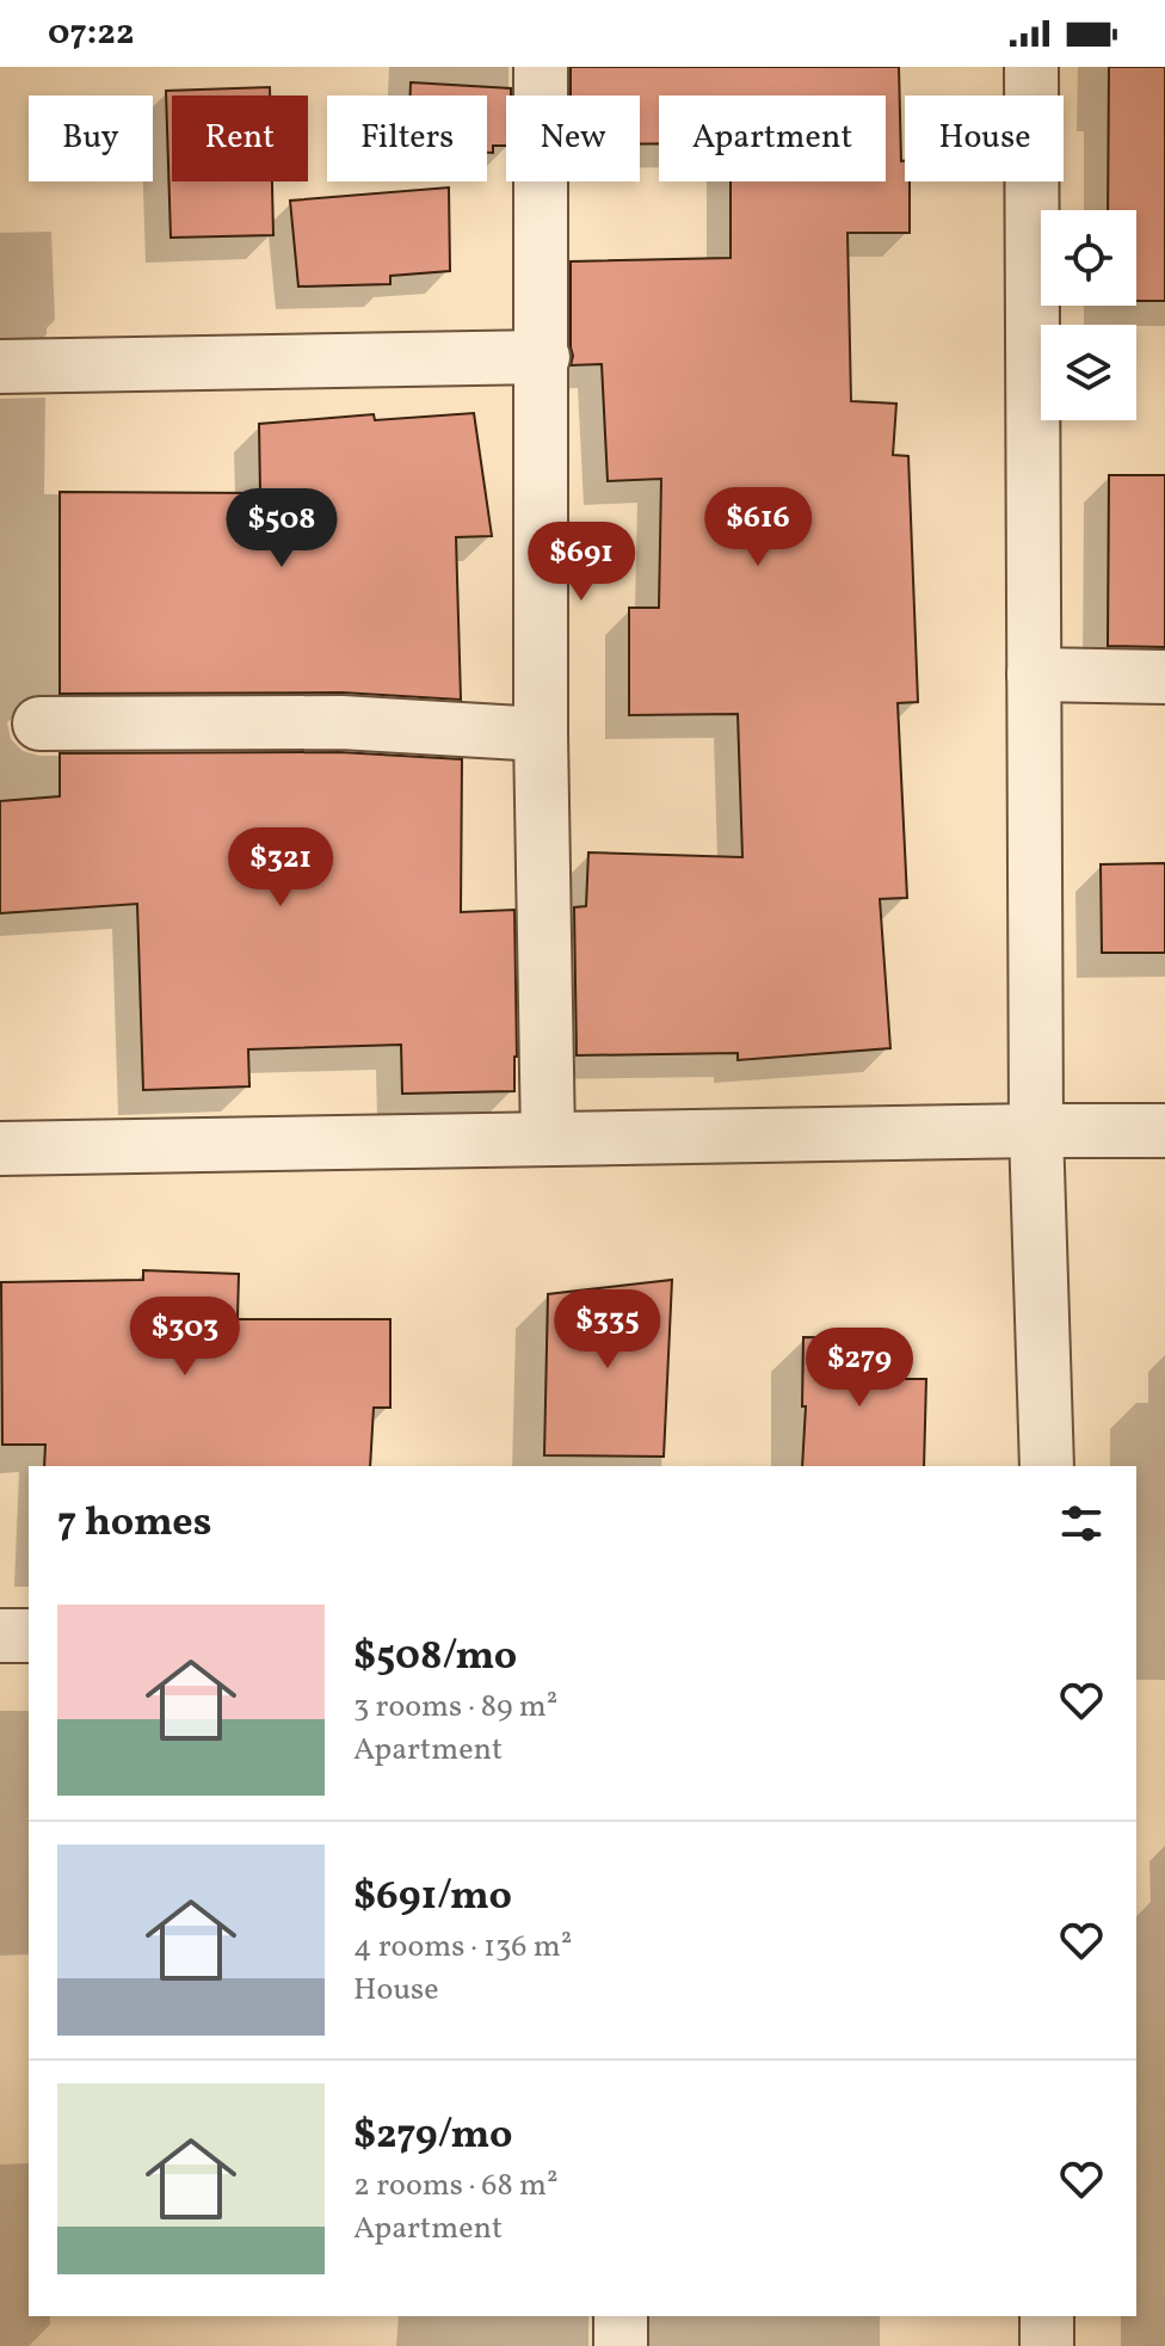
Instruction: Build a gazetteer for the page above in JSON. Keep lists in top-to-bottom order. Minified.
{"page":{"status":"07:22","chip":["Buy","Rent","Filters","New","Apartment","House"],"price":["$616","$508","$691","$321","$335","$303","$279"],"heading":"7 homes","list":[{"name":"$508/mo","note":"3 rooms · 89 m² · Apartment"},{"name":"$691/mo","note":"4 rooms · 136 m² · House"},{"name":"$279/mo","note":"2 rooms · 68 m² · Apartment"}]}}
